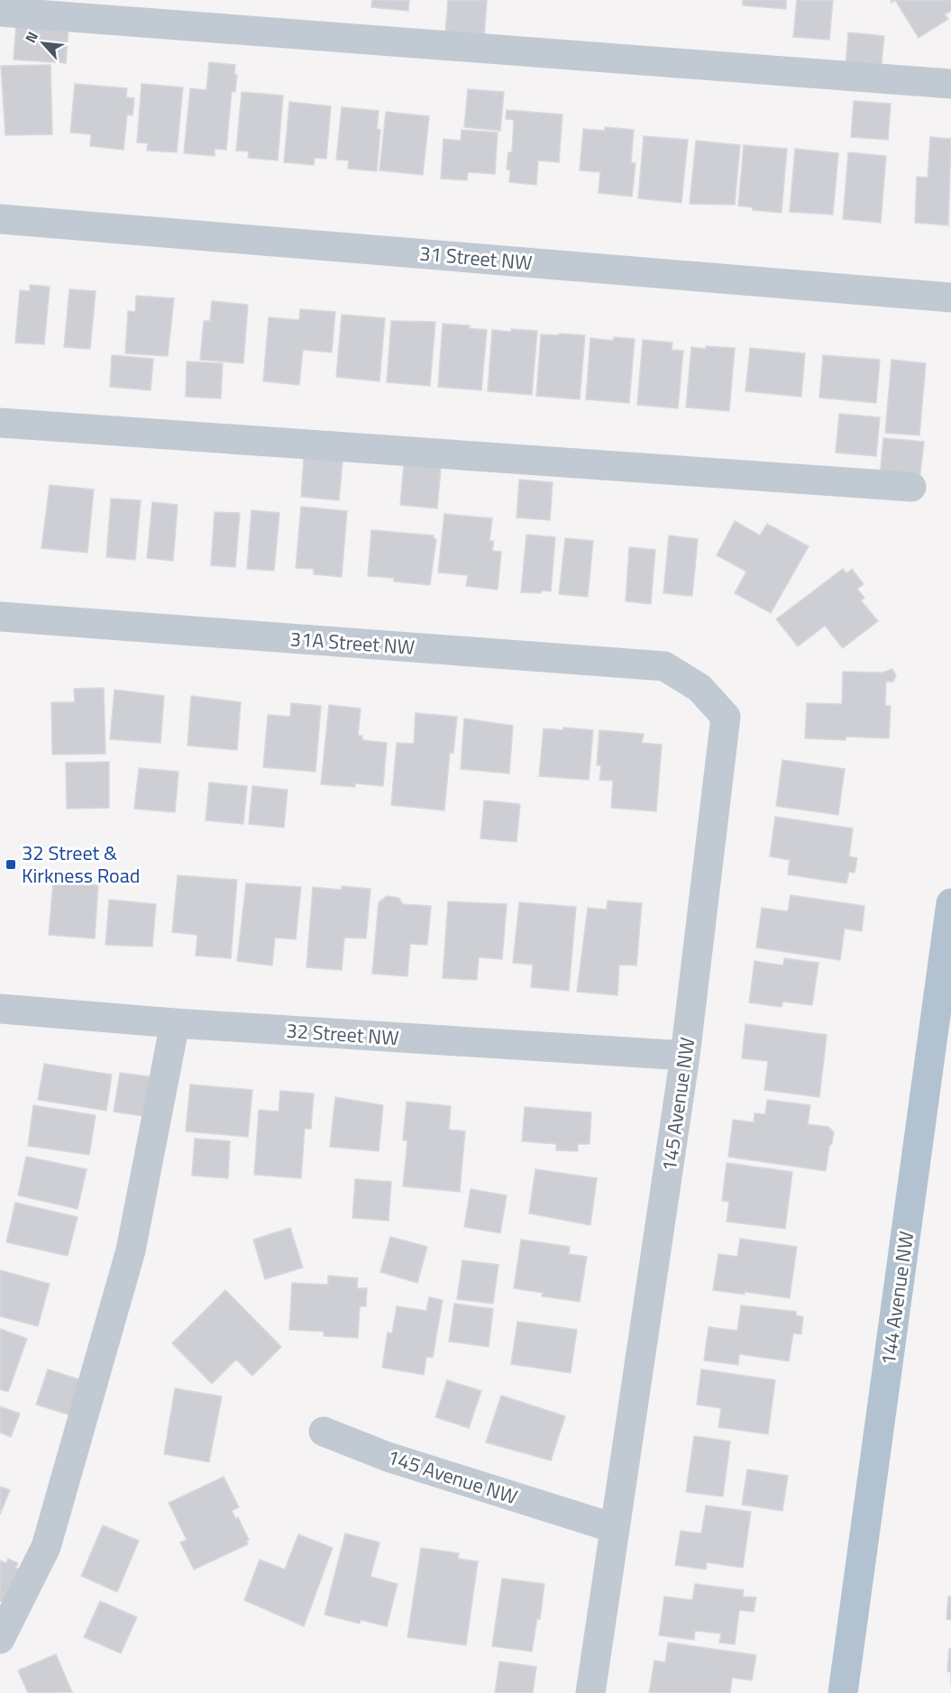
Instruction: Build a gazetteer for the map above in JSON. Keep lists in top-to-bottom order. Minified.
{"streets":{"main road":["144 Avenue NW"],"street":["31 Street NW","31A Street NW","32 Street NW","145 Avenue NW"]},"crossings":[["31A Street NW","145 Avenue NW"],["32 Street NW","145 Avenue NW"]],"places":{"transit":["32 Street & Kirkness Road"]},"north":"top left"}
